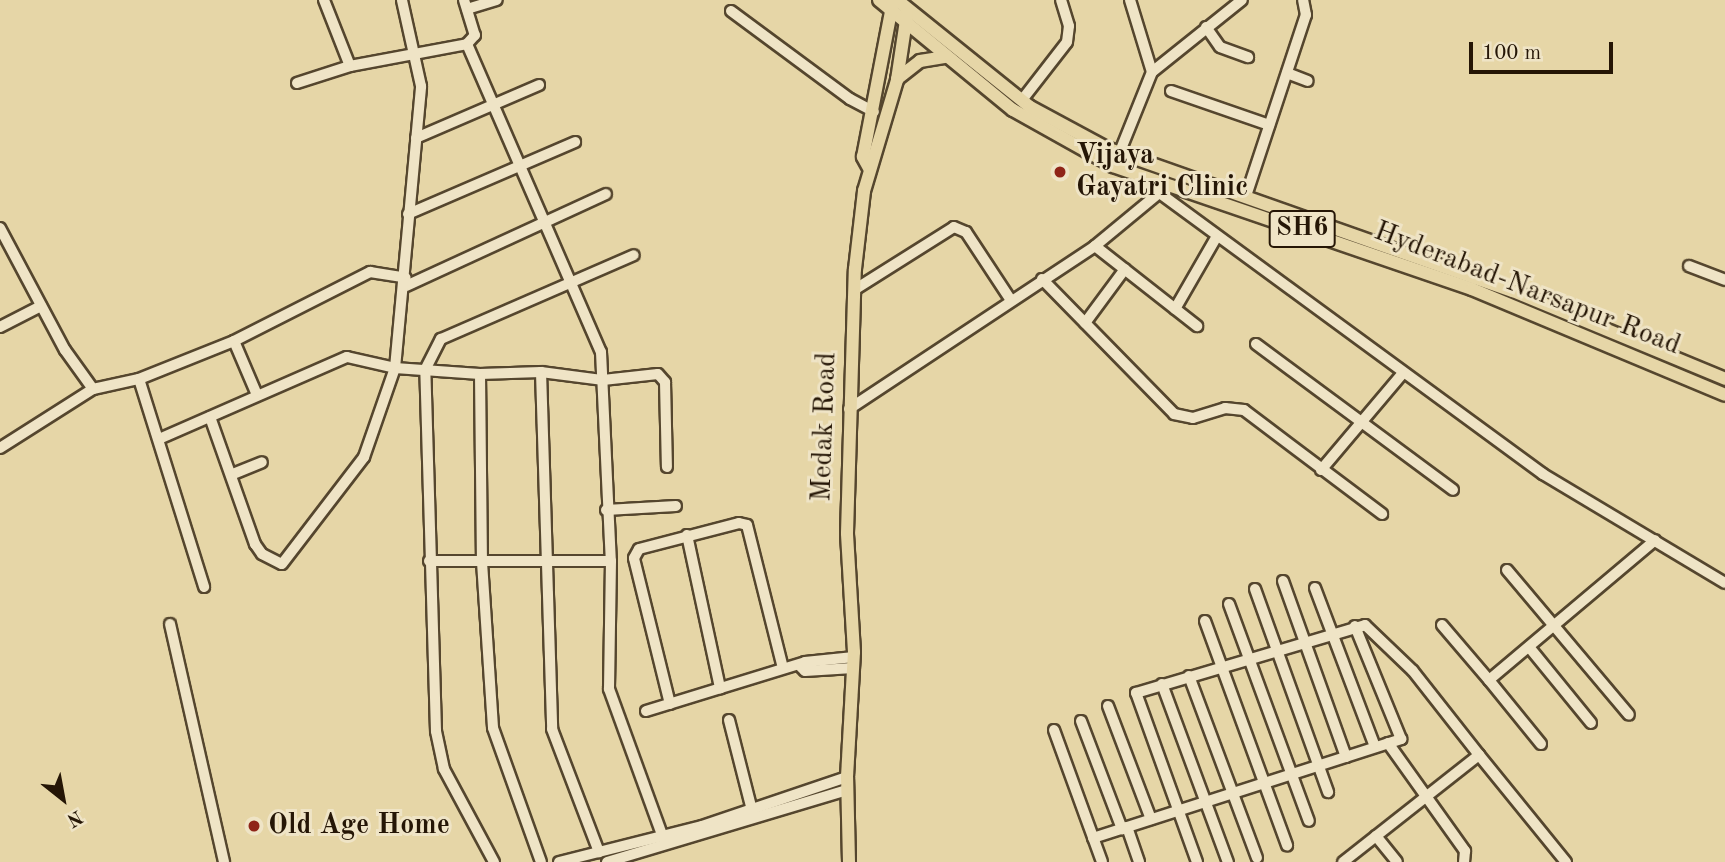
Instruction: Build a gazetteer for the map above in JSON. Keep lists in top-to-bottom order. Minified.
{"streets":{"main road":["SH6","Hyderabad-Narsapur Road","Medak Road"]},"crossings":[["Hyderabad-Narsapur Road","Medak Road"]],"places":["Vijaya Gayatri Clinic","Old Age Home"],"scale_bar":"100 m","north":"bottom right"}
